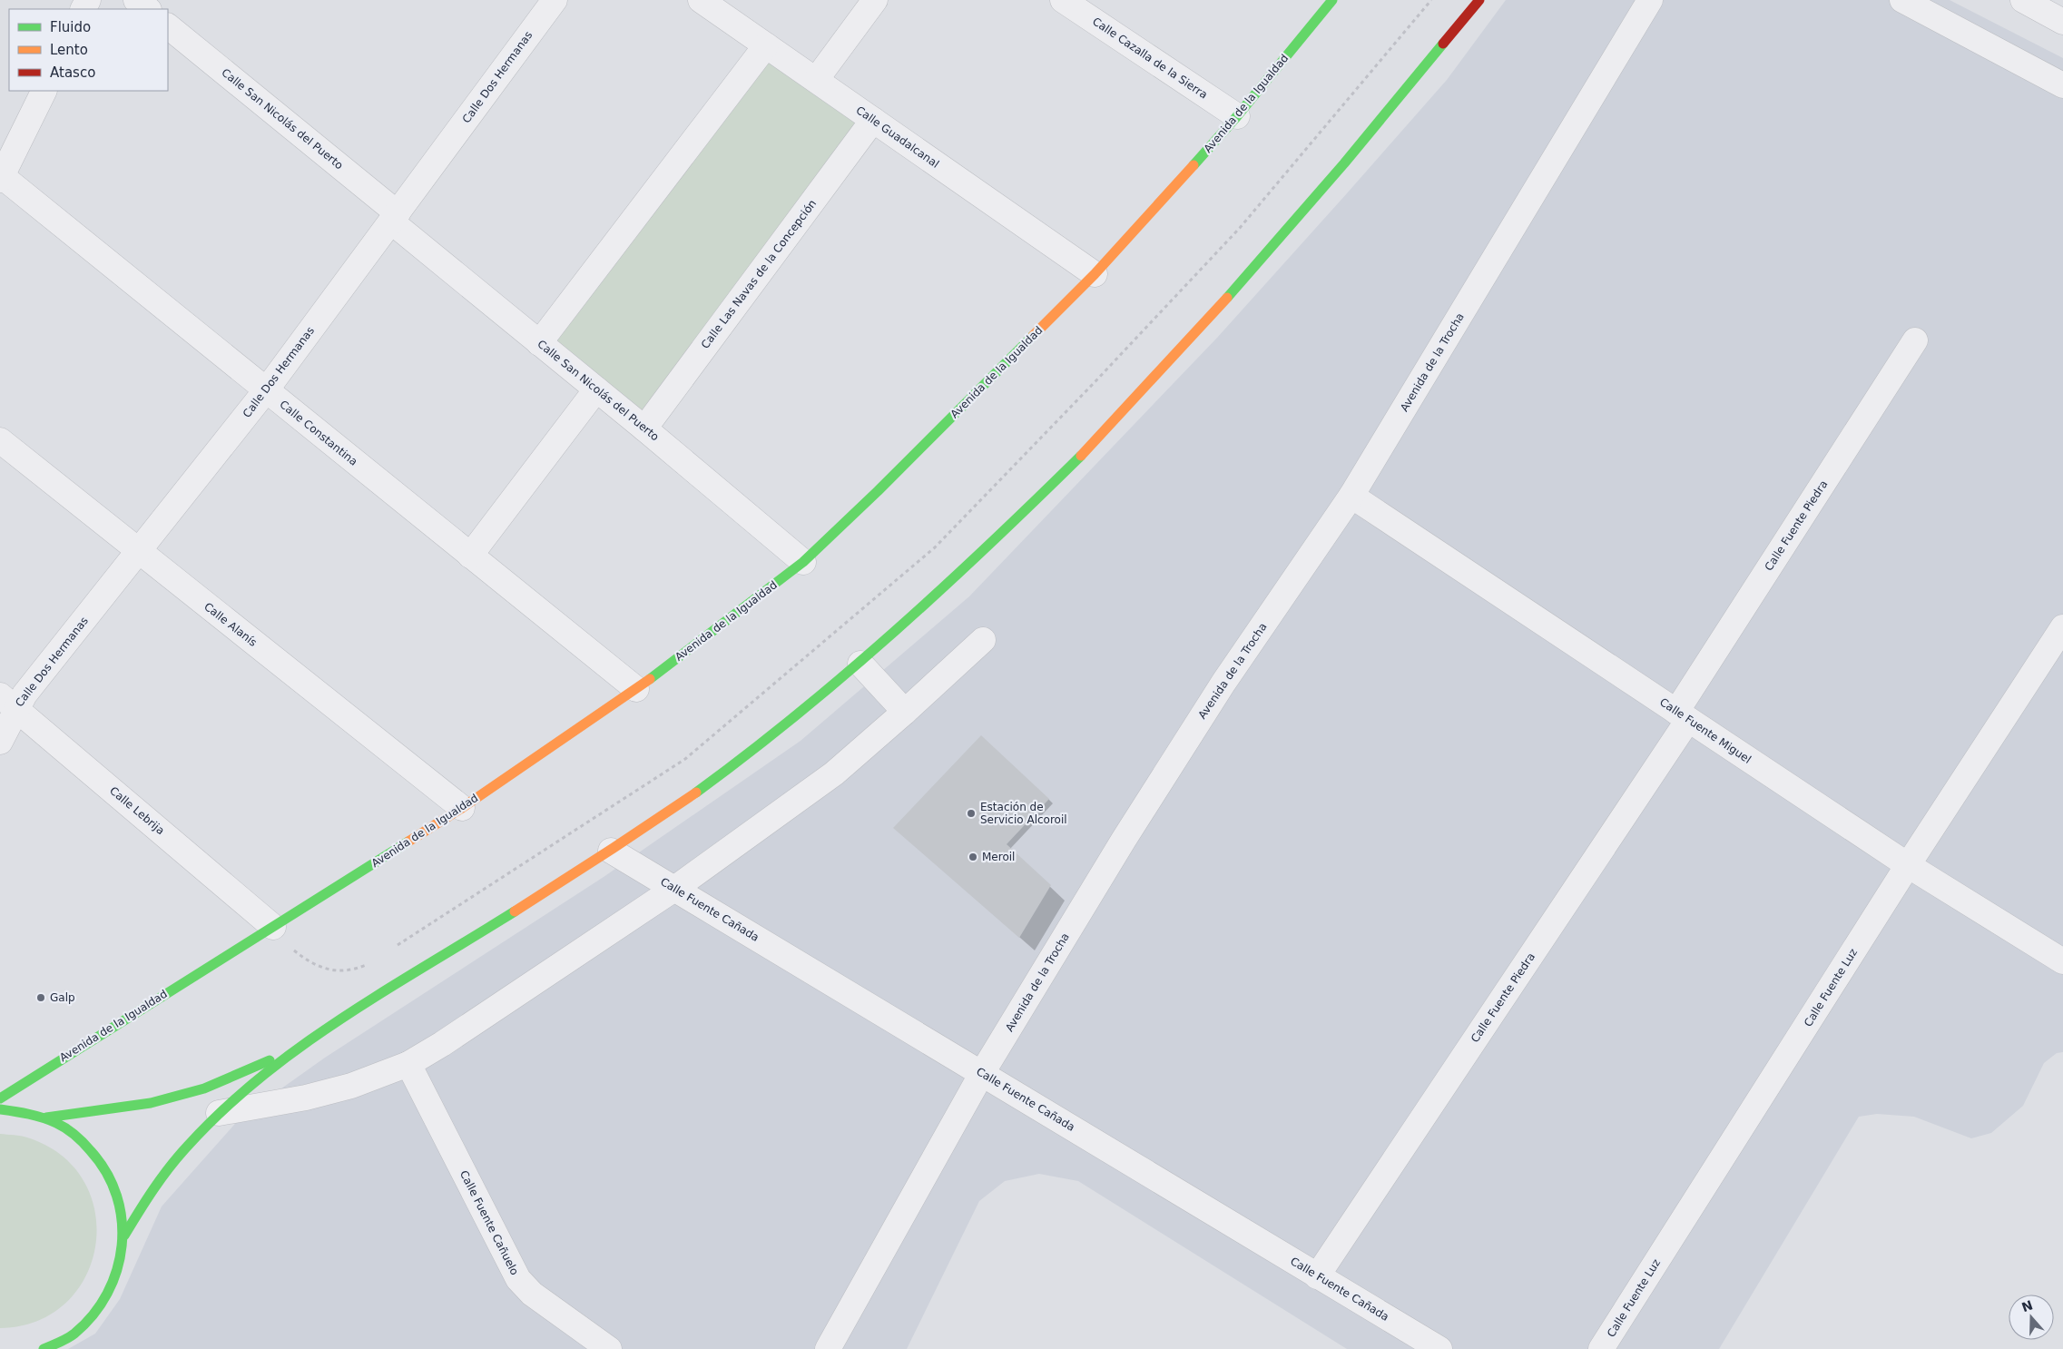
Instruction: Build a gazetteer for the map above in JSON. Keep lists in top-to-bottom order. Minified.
{"streets":{"street":["Calle Cazalla de la Sierra","Calle Dos Hermanas","Avenida de la Igualdad","Calle San Nicolás del Puerto","Calle Guadalcanal","Calle Las Navas de la Concepción","Avenida de la Trocha","Calle Constantina","Calle Fuente Piedra","Calle Alanís","Calle Fuente Miguel","Calle Lebrija","Calle Fuente Cañada","Calle Fuente Luz","Calle Fuente Cañuelo"]},"crossings":[["Calle Cazalla de la Sierra","Avenida de la Igualdad"],["Calle Dos Hermanas","Calle San Nicolás del Puerto"],["Calle Dos Hermanas","Calle Constantina"],["Calle Dos Hermanas","Calle Alanís"],["Calle Dos Hermanas","Calle Lebrija"],["Avenida de la Igualdad","Calle San Nicolás del Puerto"],["Avenida de la Igualdad","Calle Guadalcanal"],["Avenida de la Igualdad","Calle Constantina"],["Avenida de la Igualdad","Calle Alanís"],["Avenida de la Igualdad","Calle Lebrija"],["Calle San Nicolás del Puerto","Calle Las Navas de la Concepción"],["Calle Guadalcanal","Calle Las Navas de la Concepción"],["Avenida de la Trocha","Calle Fuente Miguel"],["Avenida de la Trocha","Calle Fuente Cañada"],["Calle Fuente Piedra","Calle Fuente Miguel"],["Calle Fuente Piedra","Calle Fuente Cañada"],["Calle Fuente Miguel","Calle Fuente Luz"]],"places":["Estación de Servicio Alcoroil","Meroil","Galp"],"legend":["Fluido","Lento","Atasco"],"north":"top"}
